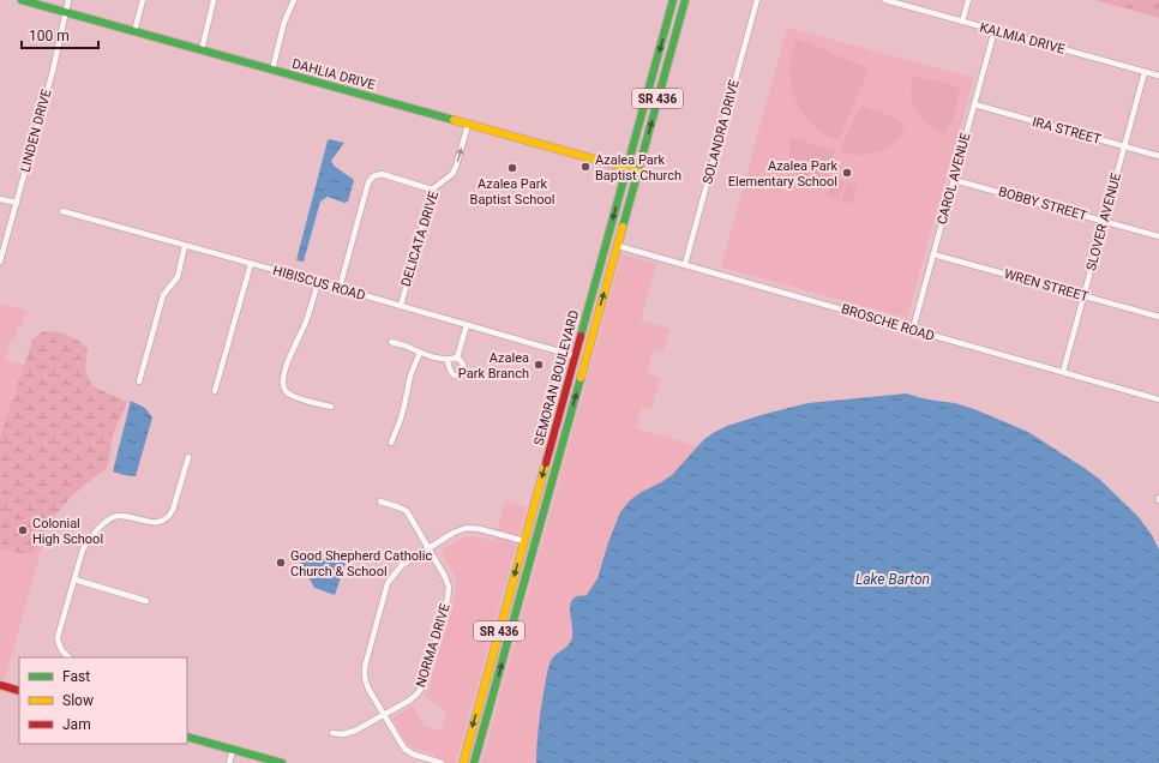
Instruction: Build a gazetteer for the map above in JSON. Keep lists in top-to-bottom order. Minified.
{"streets":{"main road":["DAHLIA DRIVE","SR 436","SEMORAN BOULEVARD"],"street":["KALMIA DRIVE","LINDEN DRIVE","IRA STREET","SOLANDRA DRIVE","CAROL AVENUE","BOBBY STREET","SLOVER AVENUE","DELICATA DRIVE","HIBISCUS ROAD","WREN STREET","BROSCHE ROAD","NORMA DRIVE"]},"crossings":[["KALMIA DRIVE","CAROL AVENUE"],["KALMIA DRIVE","SLOVER AVENUE"],["DAHLIA DRIVE","LINDEN DRIVE"],["DAHLIA DRIVE","DELICATA DRIVE"],["DAHLIA DRIVE","SEMORAN BOULEVARD"],["IRA STREET","CAROL AVENUE"],["IRA STREET","SLOVER AVENUE"],["SOLANDRA DRIVE","BROSCHE ROAD"],["CAROL AVENUE","BOBBY STREET"],["CAROL AVENUE","WREN STREET"],["CAROL AVENUE","BROSCHE ROAD"],["BOBBY STREET","SLOVER AVENUE"],["SLOVER AVENUE","WREN STREET"],["SLOVER AVENUE","BROSCHE ROAD"],["DELICATA DRIVE","HIBISCUS ROAD"],["HIBISCUS ROAD","SEMORAN BOULEVARD"],["BROSCHE ROAD","SEMORAN BOULEVARD"]],"one_way":["DELICATA DRIVE"],"water":["Lake Barton"],"places":["Azalea Park Baptist Church","Azalea Park Baptist School","Azalea Park Elementary School","Azalea Park Branch","Colonial High School","Good Shepherd Catholic Church & School"],"legend":["Fast","Slow","Jam"],"scale_bar":"100 m"}
